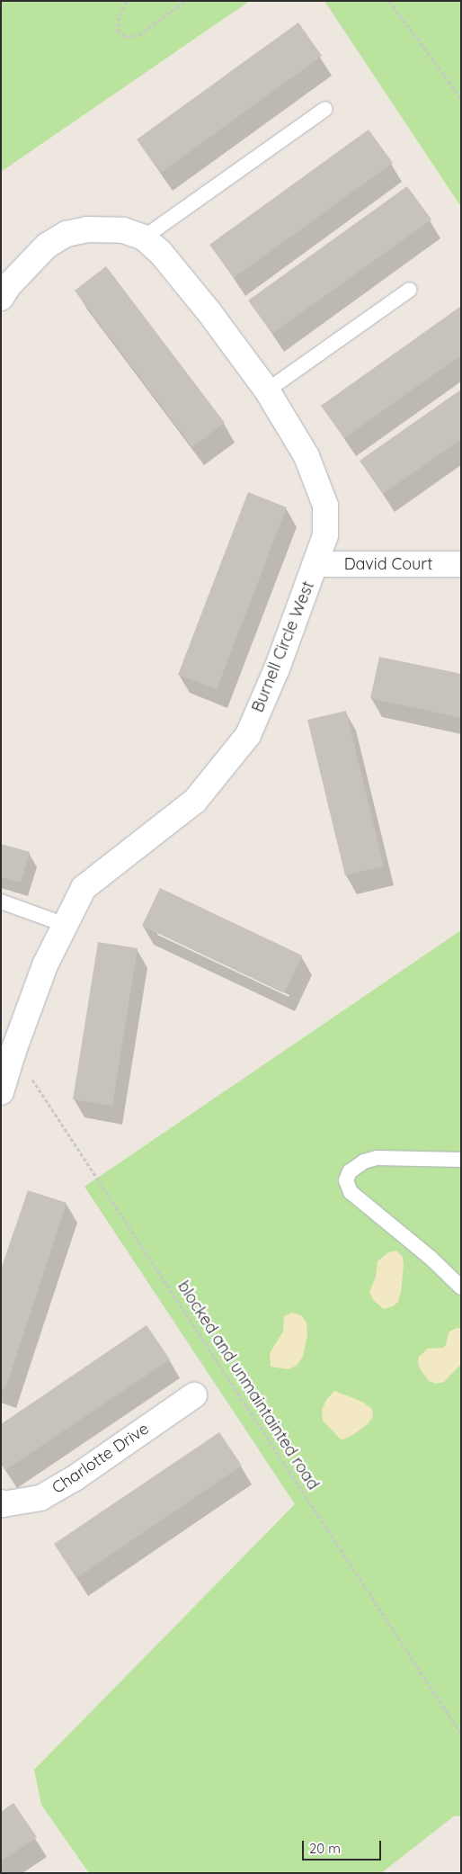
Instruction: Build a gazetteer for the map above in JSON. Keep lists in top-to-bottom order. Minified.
{"streets":{"street":["David Court","Burnell Circle West","Charlotte Drive"],"path":["blocked and unmaintainted road"]},"crossings":[["David Court","Burnell Circle West"],["Burnell Circle West","blocked and unmaintainted road"]],"scale_bar":"20 m"}
